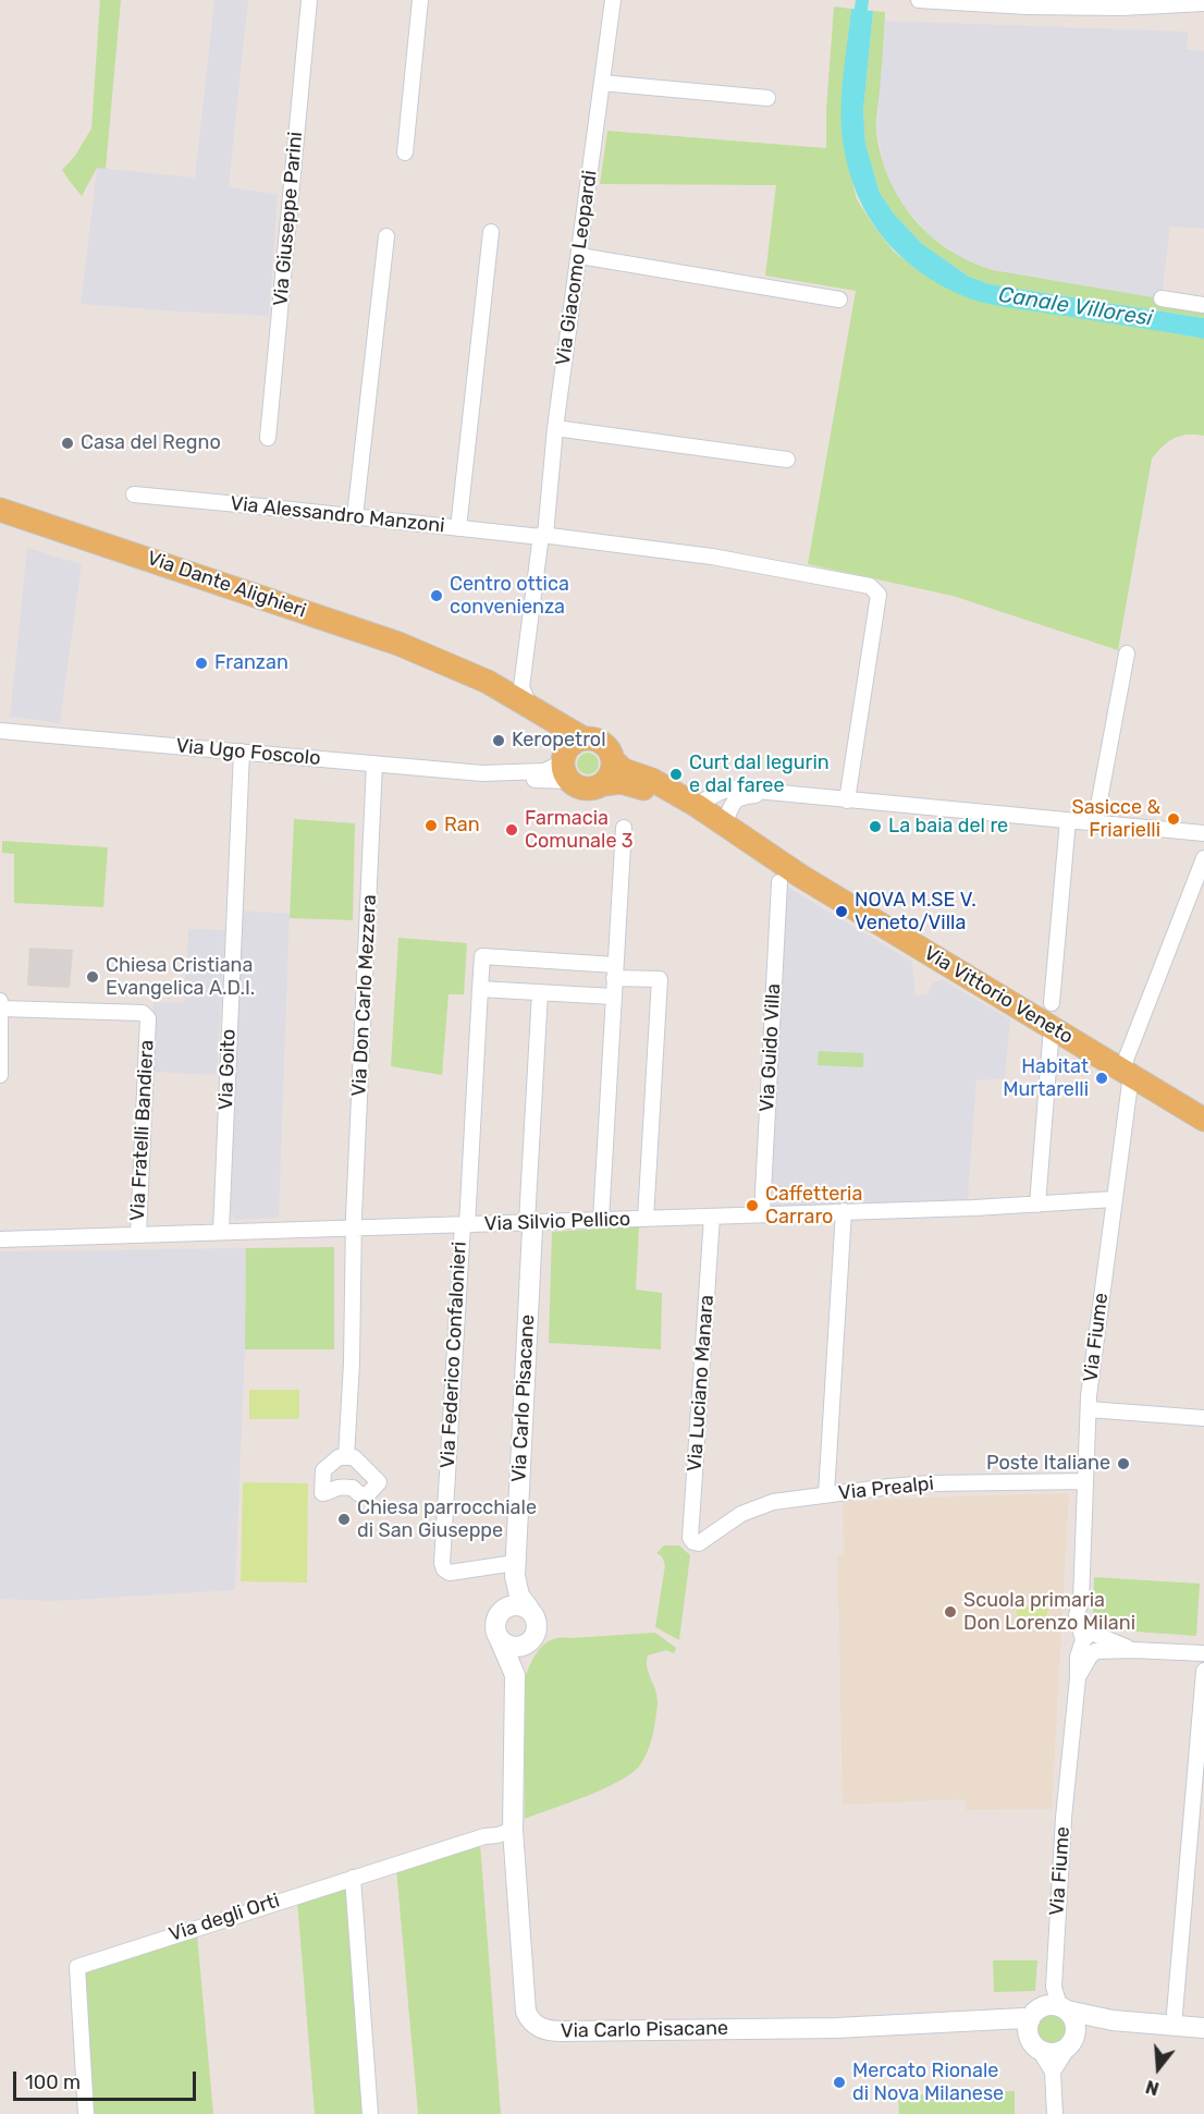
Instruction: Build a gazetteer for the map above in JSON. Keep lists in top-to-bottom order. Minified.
{"streets":{"main road":["Via Dante Alighieri","Via Vittorio Veneto"],"street":["Via Giuseppe Parini","Via Giacomo Leopardi","Via Alessandro Manzoni","Via Ugo Foscolo","Via Don Carlo Mezzera","Via Guido Villa","Via Goito","Via Fratelli Bandiera","Via Silvio Pellico","Via Fiume","Via Federico Confalonieri","Via Luciano Manara","Via Carlo Pisacane","Via Prealpi","Via degli Orti"]},"crossings":[["Via Giacomo Leopardi","Via Alessandro Manzoni"],["Via Giacomo Leopardi","Via Dante Alighieri"],["Via Dante Alighieri","Via Ugo Foscolo"],["Via Dante Alighieri","Via Vittorio Veneto"],["Via Ugo Foscolo","Via Don Carlo Mezzera"],["Via Ugo Foscolo","Via Vittorio Veneto"],["Via Ugo Foscolo","Via Goito"],["Via Don Carlo Mezzera","Via Silvio Pellico"],["Via Vittorio Veneto","Via Guido Villa"],["Via Vittorio Veneto","Via Fiume"],["Via Guido Villa","Via Silvio Pellico"],["Via Goito","Via Silvio Pellico"],["Via Fratelli Bandiera","Via Silvio Pellico"],["Via Silvio Pellico","Via Fiume"],["Via Silvio Pellico","Via Federico Confalonieri"],["Via Silvio Pellico","Via Luciano Manara"],["Via Silvio Pellico","Via Carlo Pisacane"],["Via Fiume","Via Carlo Pisacane"],["Via Fiume","Via Prealpi"],["Via Federico Confalonieri","Via Carlo Pisacane"],["Via Luciano Manara","Via Prealpi"],["Via Carlo Pisacane","Via degli Orti"]],"water":["Canale Villoresi"],"places":["Casa del Regno","Centro ottica convenienza","Franzan","Keropetrol","Curt dal legurin e dal faree","Sasicce & Friarielli","Ran","La baia del re","Farmacia Comunale 3","NOVA M.SE V. Veneto/Villa","Chiesa Cristiana Evangelica A.D.I.","Habitat Murtarelli","Caffetteria Carraro","Poste Italiane","Chiesa parrocchiale di San Giuseppe","Scuola primaria Don Lorenzo Milani","Mercato Rionale di Nova Milanese"],"scale_bar":"100 m","north":"bottom"}
